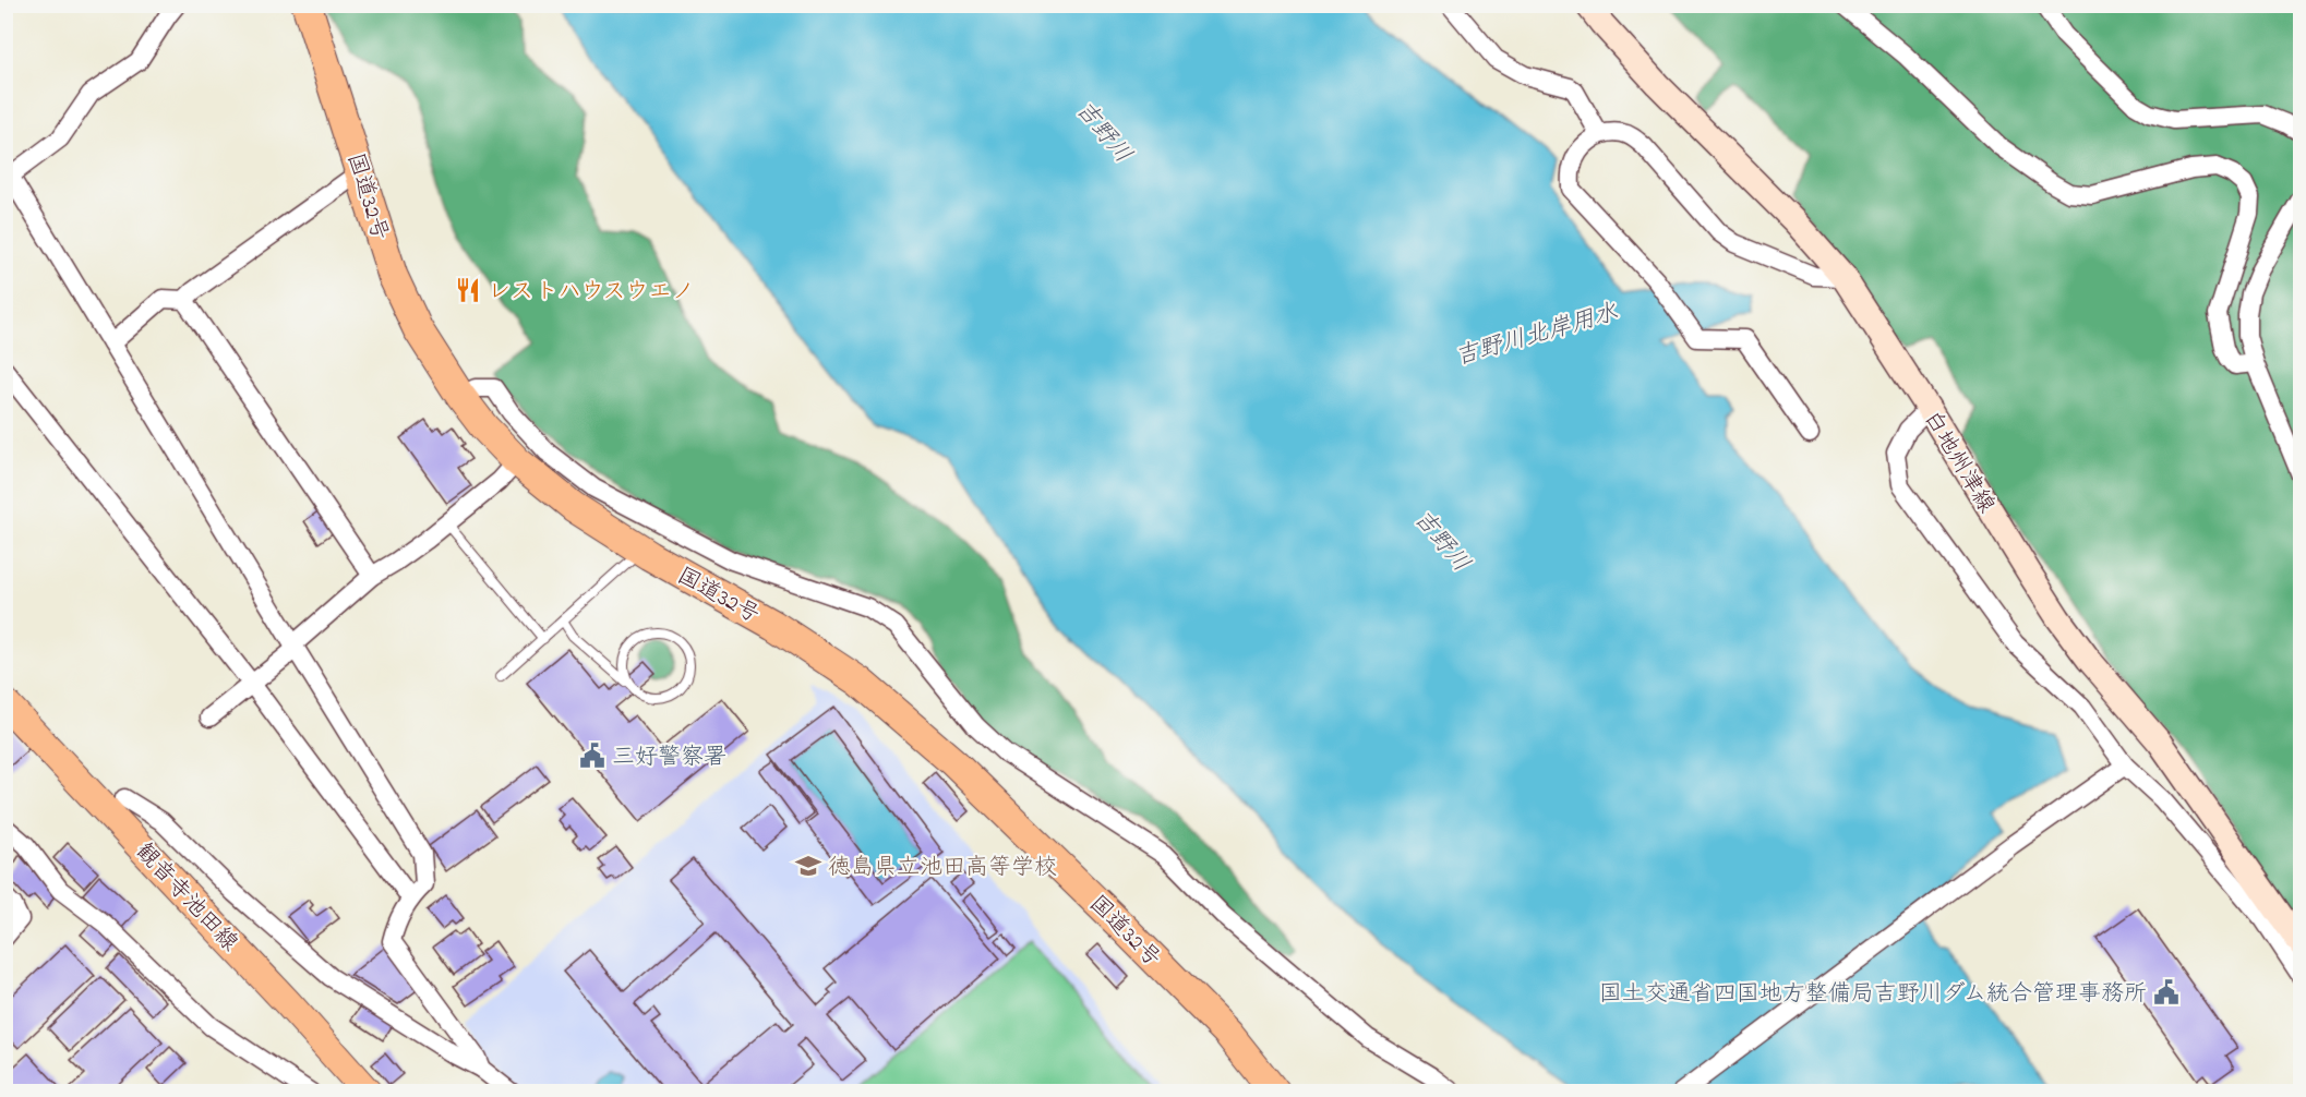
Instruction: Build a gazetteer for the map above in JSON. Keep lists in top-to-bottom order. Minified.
{"streets":{"highway":["国道32号"],"main road":["白地州津線","観音寺池田線"]},"water":["吉野川","吉野川北岸用水"],"places":{"restaurant":["レストハウスウエノ"],"public building":["三好警察署","国土交通省四国地方整備局吉野川ダム統合管理事務所"],"school or university":["徳島県立池田高等学校"]}}
